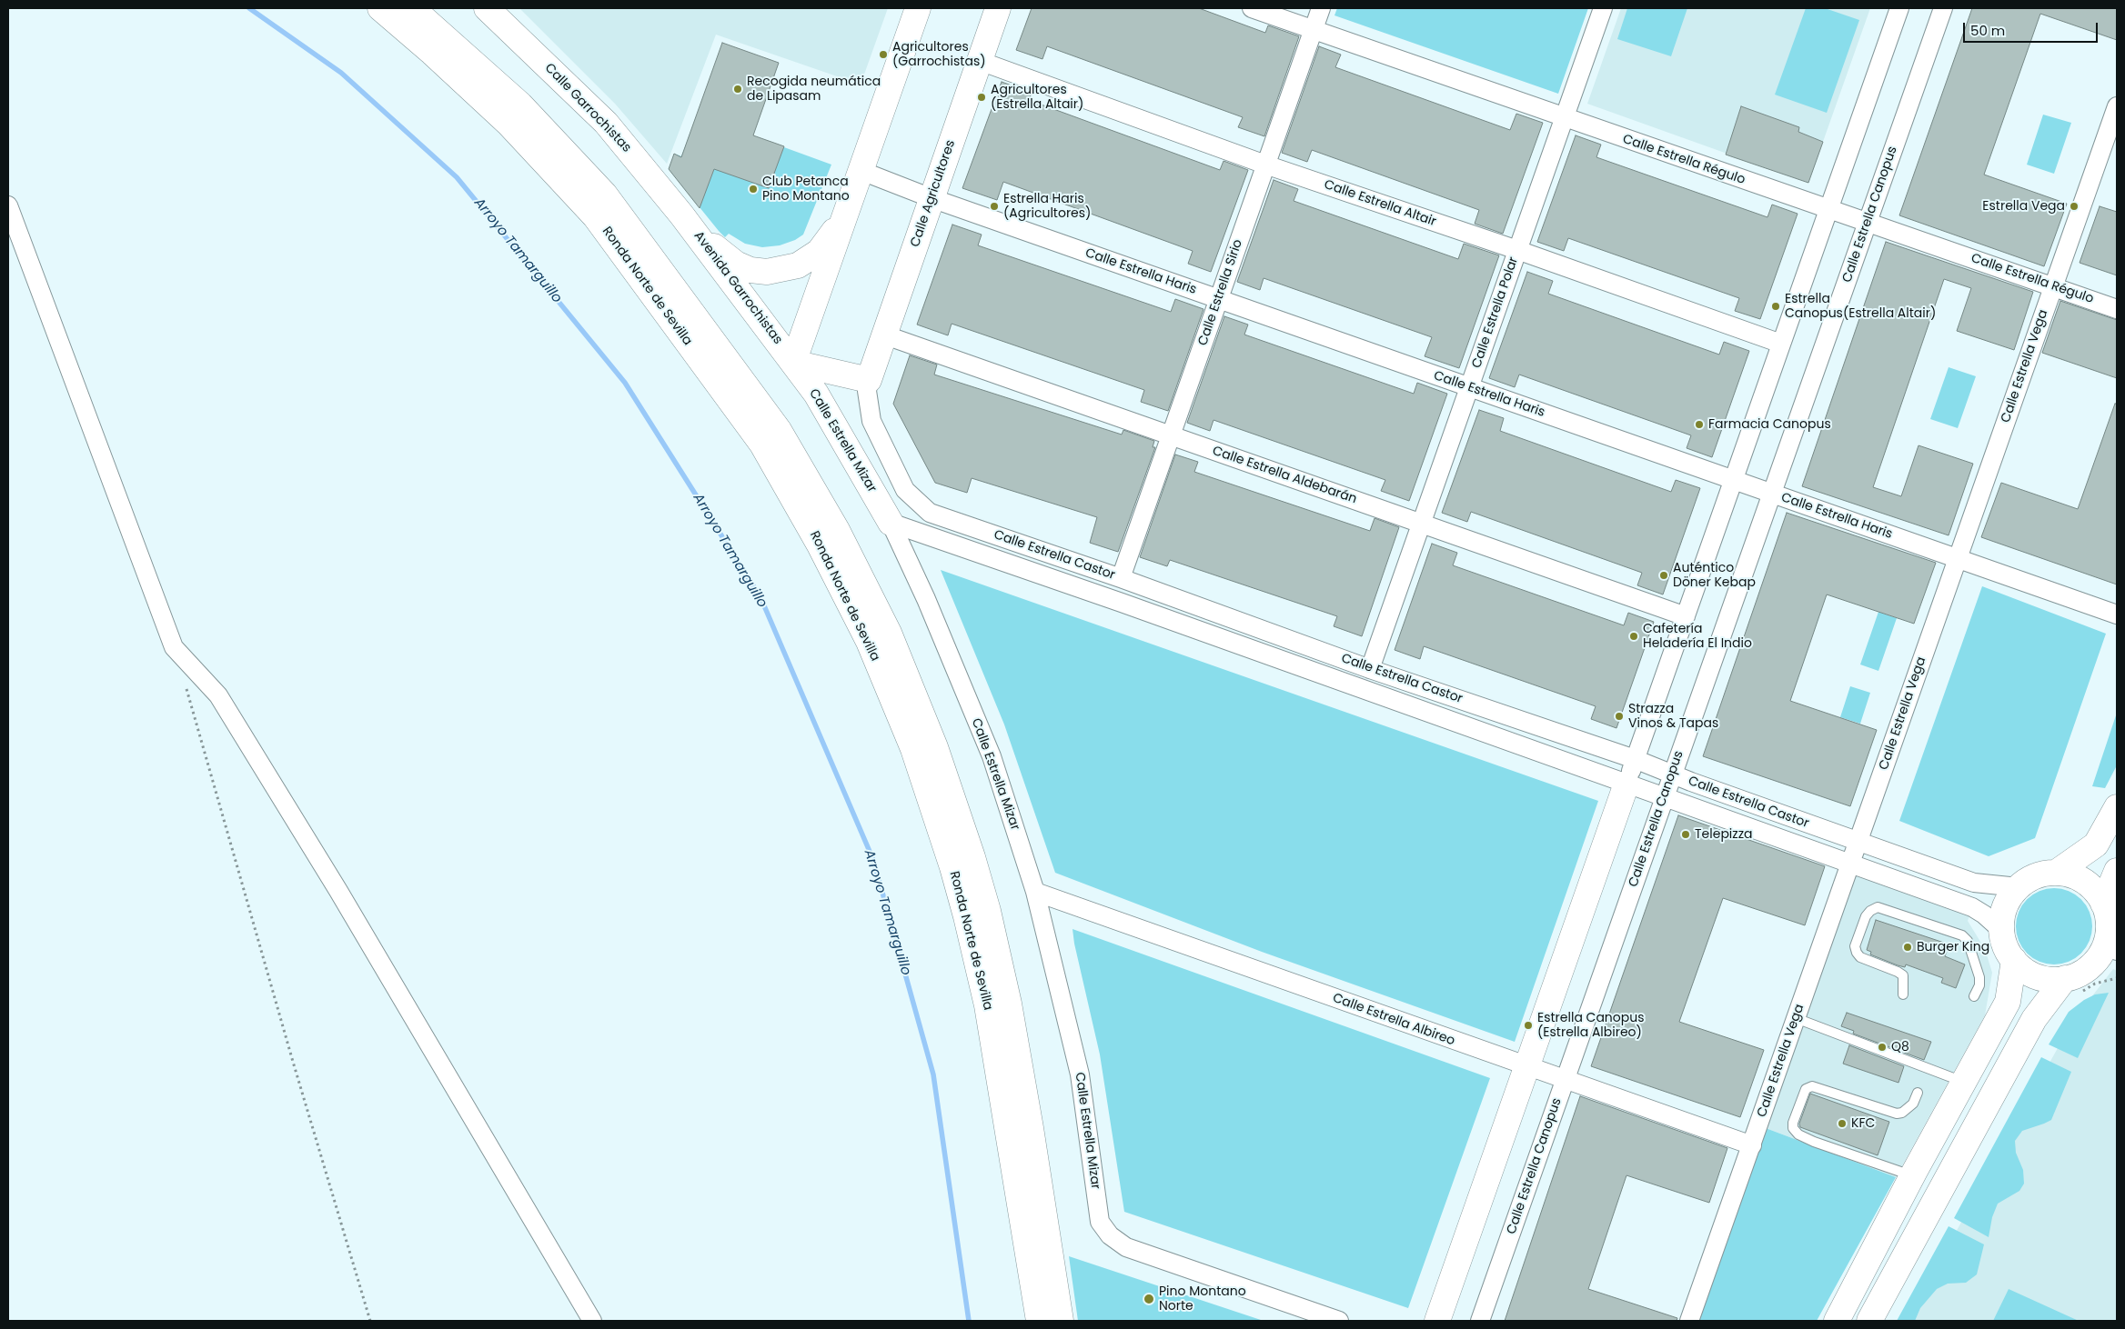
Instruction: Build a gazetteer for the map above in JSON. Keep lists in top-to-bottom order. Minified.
{"streets":{"main road":["Calle Garrochistas","Calle Agricultores","Ronda Norte de Sevilla","Avenida Garrochistas","Calle Estrella Mizar"],"street":["Calle Estrella Régulo","Calle Estrella Altair","Calle Estrella Canopus","Calle Estrella Haris","Calle Estrella Sirio","Calle Estrella Polar","Calle Estrella Vega","Calle Estrella Aldebarán","Calle Estrella Castor","Calle Estrella Albireo"]},"crossings":[["Calle Garrochistas","Avenida Garrochistas"],["Calle Estrella Régulo","Calle Estrella Canopus"],["Calle Estrella Régulo","Calle Estrella Sirio"],["Calle Estrella Régulo","Calle Estrella Polar"],["Calle Estrella Régulo","Calle Estrella Vega"],["Calle Agricultores","Calle Estrella Altair"],["Calle Agricultores","Calle Estrella Haris"],["Calle Agricultores","Calle Estrella Aldebarán"],["Calle Agricultores","Calle Estrella Castor"],["Calle Estrella Altair","Calle Estrella Sirio"],["Calle Estrella Altair","Calle Estrella Polar"],["Calle Estrella Canopus","Calle Estrella Haris"],["Calle Estrella Canopus","Calle Estrella Castor"],["Calle Estrella Canopus","Calle Estrella Albireo"],["Calle Estrella Haris","Calle Estrella Sirio"],["Calle Estrella Haris","Calle Estrella Polar"],["Calle Estrella Haris","Calle Estrella Vega"],["Avenida Garrochistas","Calle Estrella Mizar"],["Calle Estrella Sirio","Calle Estrella Aldebarán"],["Calle Estrella Sirio","Calle Estrella Castor"],["Calle Estrella Polar","Calle Estrella Aldebarán"],["Calle Estrella Polar","Calle Estrella Castor"],["Calle Estrella Vega","Calle Estrella Castor"],["Calle Estrella Vega","Calle Estrella Albireo"],["Calle Estrella Mizar","Calle Estrella Castor"],["Calle Estrella Mizar","Calle Estrella Albireo"]],"water":["Arroyo Tamarguillo"],"places":["Agricultores (Garrochistas)","Recogida neumática de Lipasam","Agricultores (Estrella Altair)","Club Petanca Pino Montano","Estrella Haris (Agricultores)","Estrella Vega","Estrella Canopus(Estrella Altair)","Farmacia Canopus","Auténtico Döner Kebap","Cafetería Heladería El Indio","Strazza Vinos & Tapas","Telepizza","Burger King","Estrella Canopus (Estrella Albireo)","Q8","KFC","Pino Montano Norte"],"scale_bar":"50 m"}
